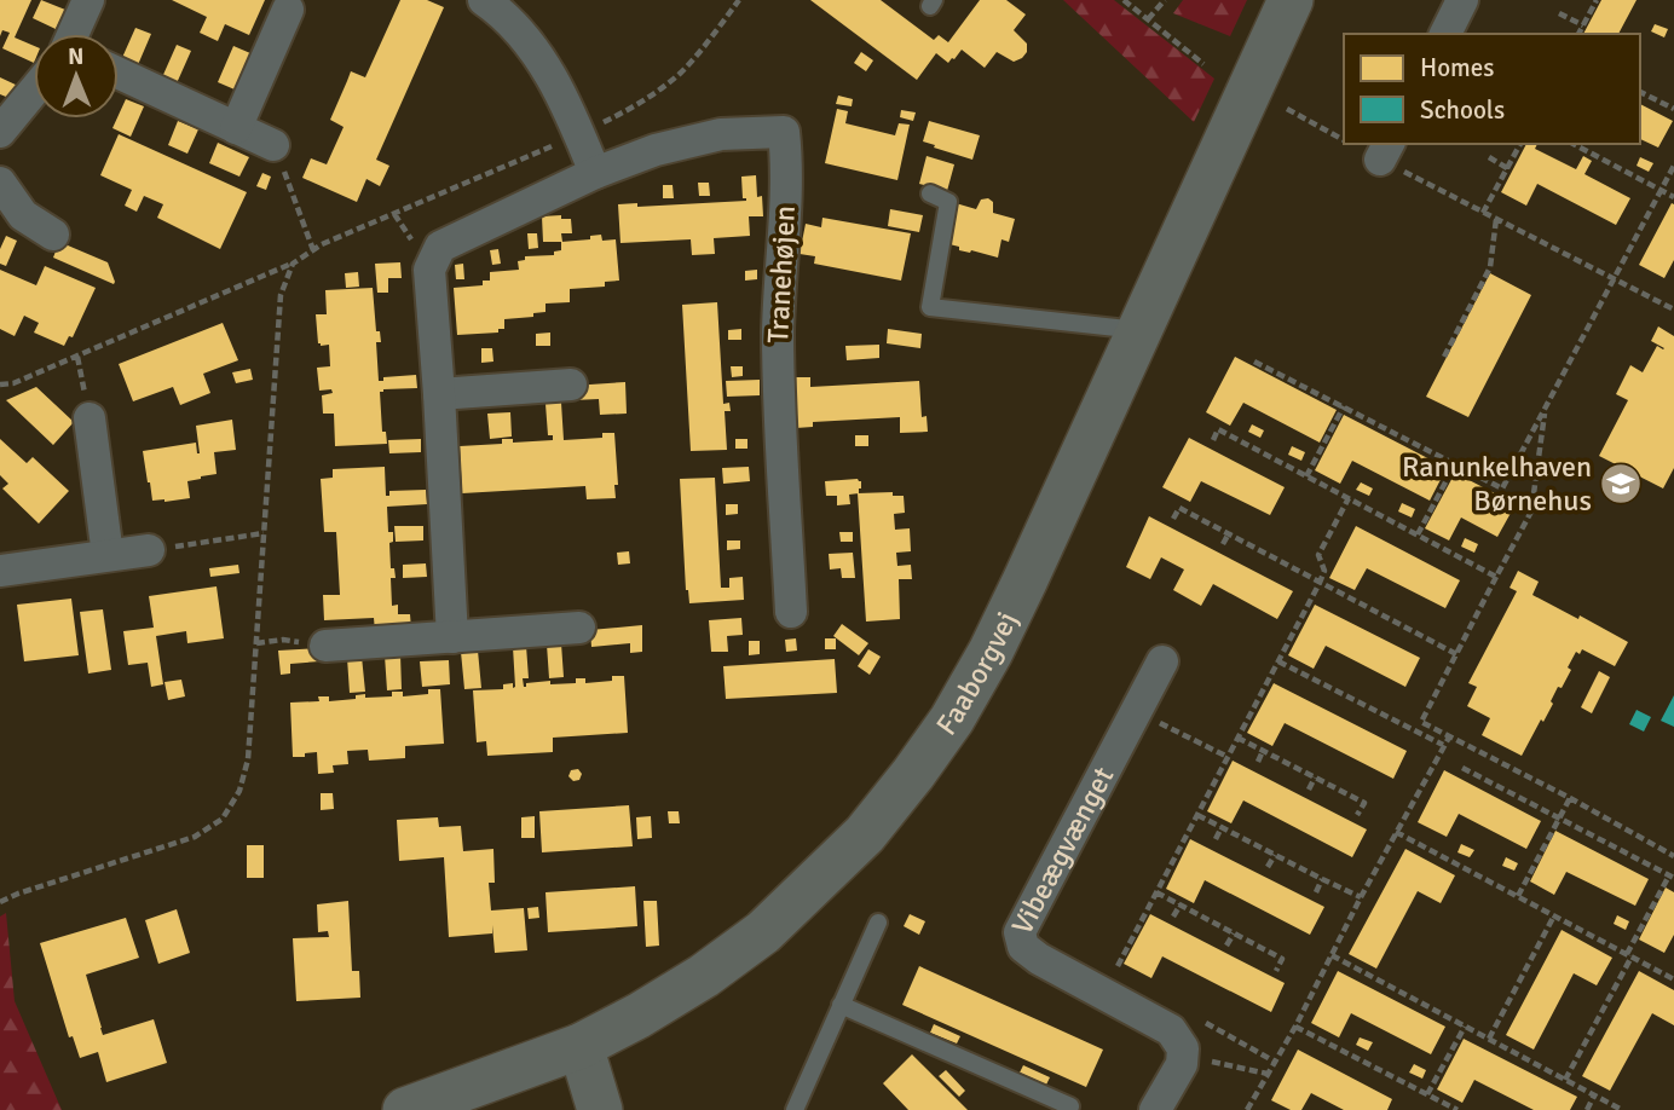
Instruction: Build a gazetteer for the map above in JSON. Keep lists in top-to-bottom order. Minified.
{"streets":{"street":["Tranehøjen","Faaborgvej","Vibeægvænget"]},"places":{"school or university":["Ranunkelhaven Børnehus"]},"legend":["Homes","Schools"],"north":"top"}
